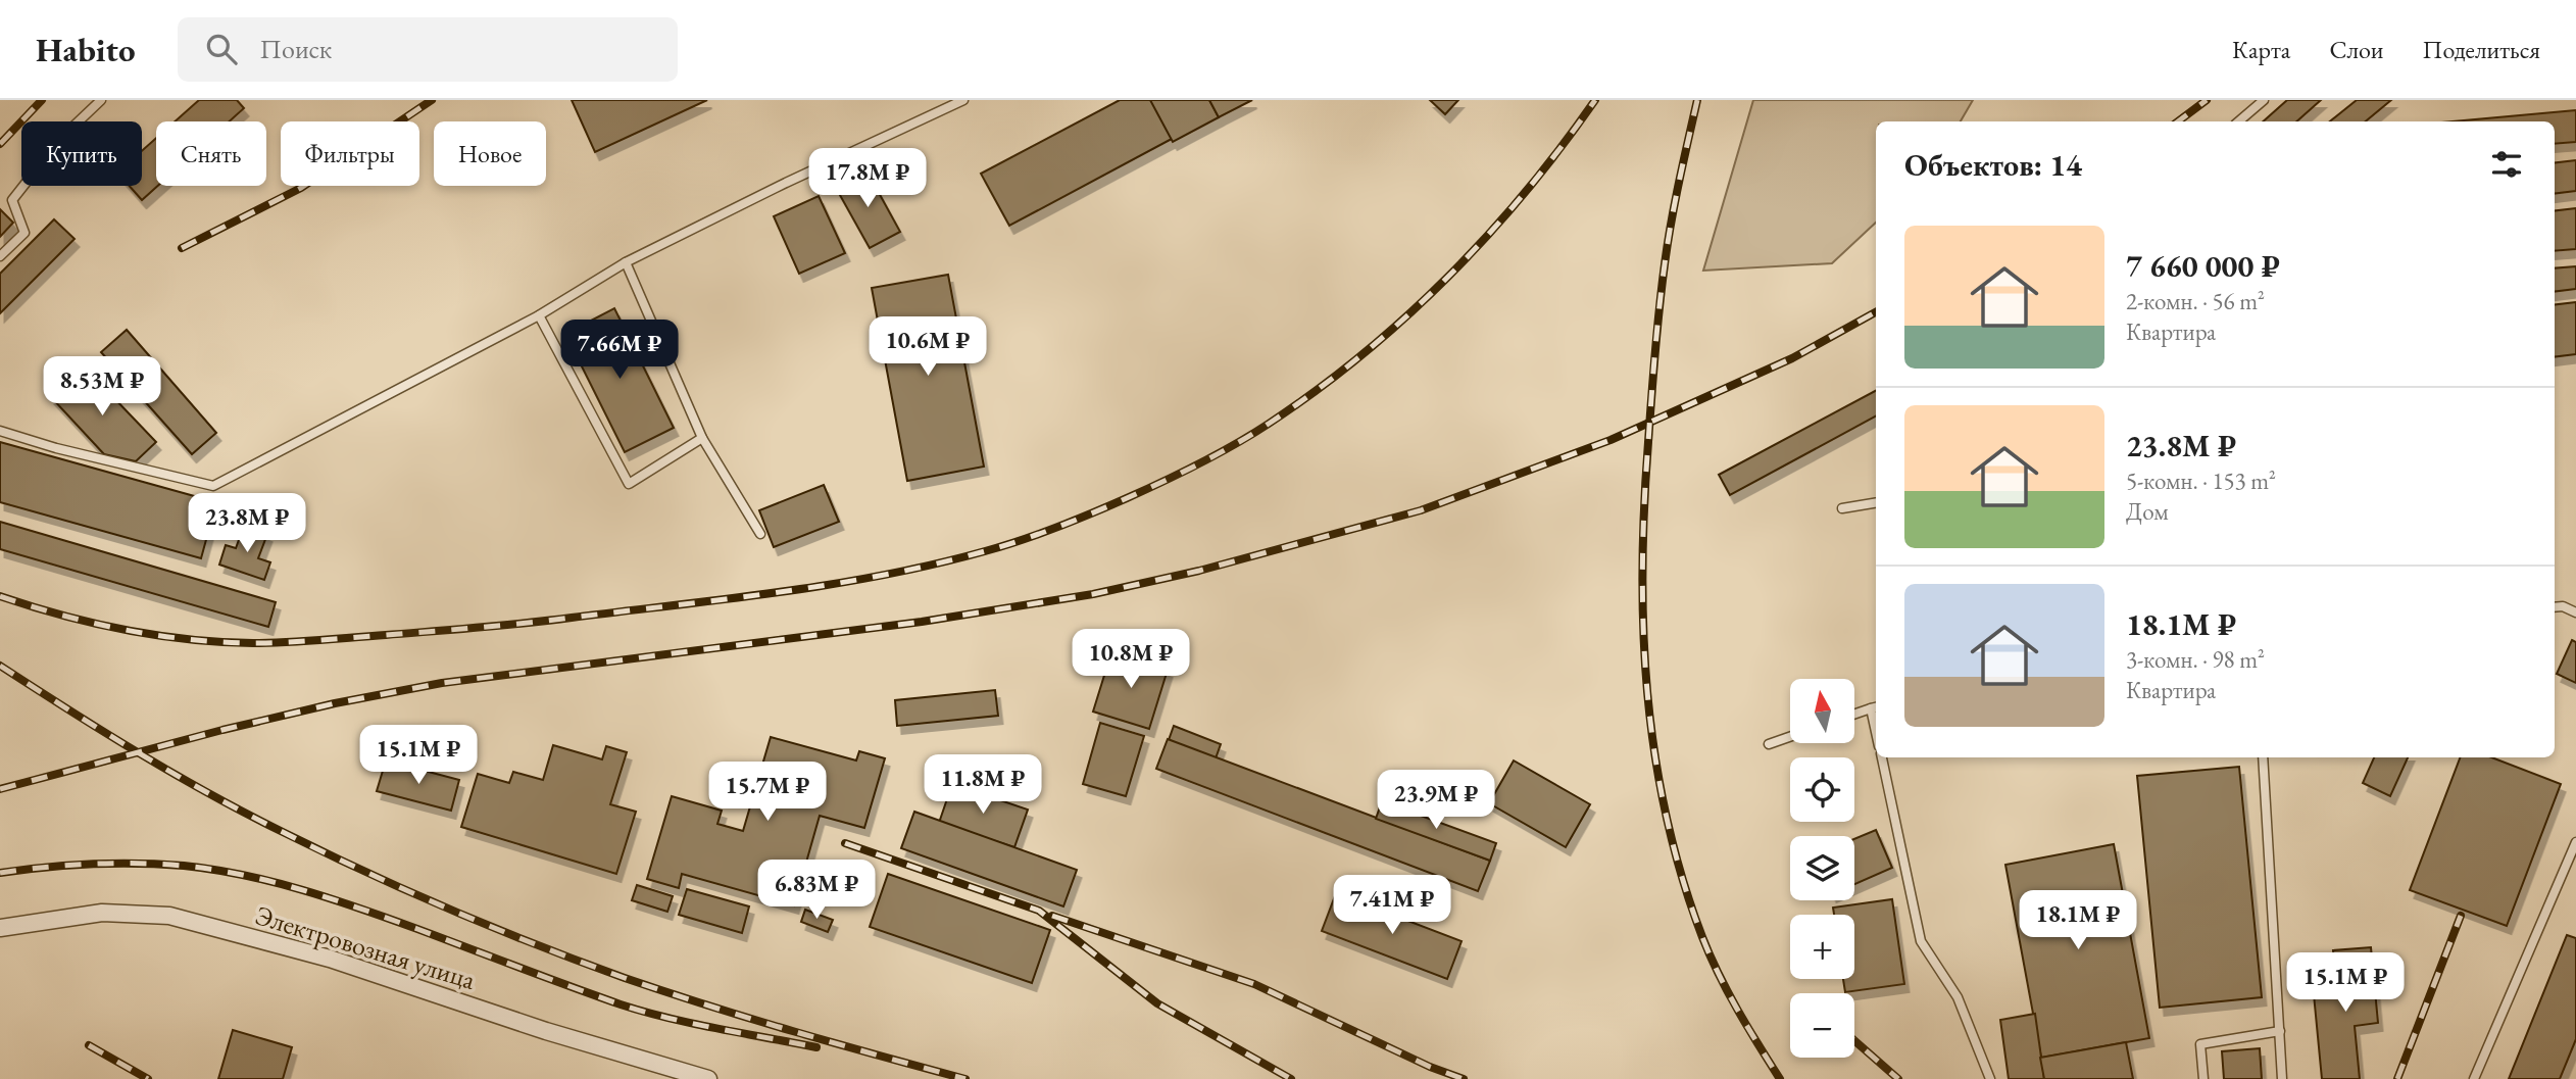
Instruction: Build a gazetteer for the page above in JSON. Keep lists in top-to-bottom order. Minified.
{"streets":{"street":["Электровозная улица"]},"north":"top","page":{"header":"Habito","search":"Поиск","nav":["Карта","Слои","Поделиться"],"chip":["Купить","Снять","Фильтры","Новое"],"heading":"Объектов: 14","price":["17.8M ₽","10.6M ₽","7.66M ₽","8.53M ₽","23.8M ₽","10.8M ₽","15.1M ₽","11.8M ₽","15.7M ₽","23.9M ₽","6.83M ₽","7.41M ₽","18.1M ₽","15.1M ₽"],"list":[{"name":"7 660 000 ₽","note":"2-комн. · 56 m² · Квартира"},{"name":"23.8M ₽","note":"5-комн. · 153 m² · Дом"},{"name":"18.1M ₽","note":"3-комн. · 98 m² · Квартира"}],"map_buttons":["+","−"]}}
